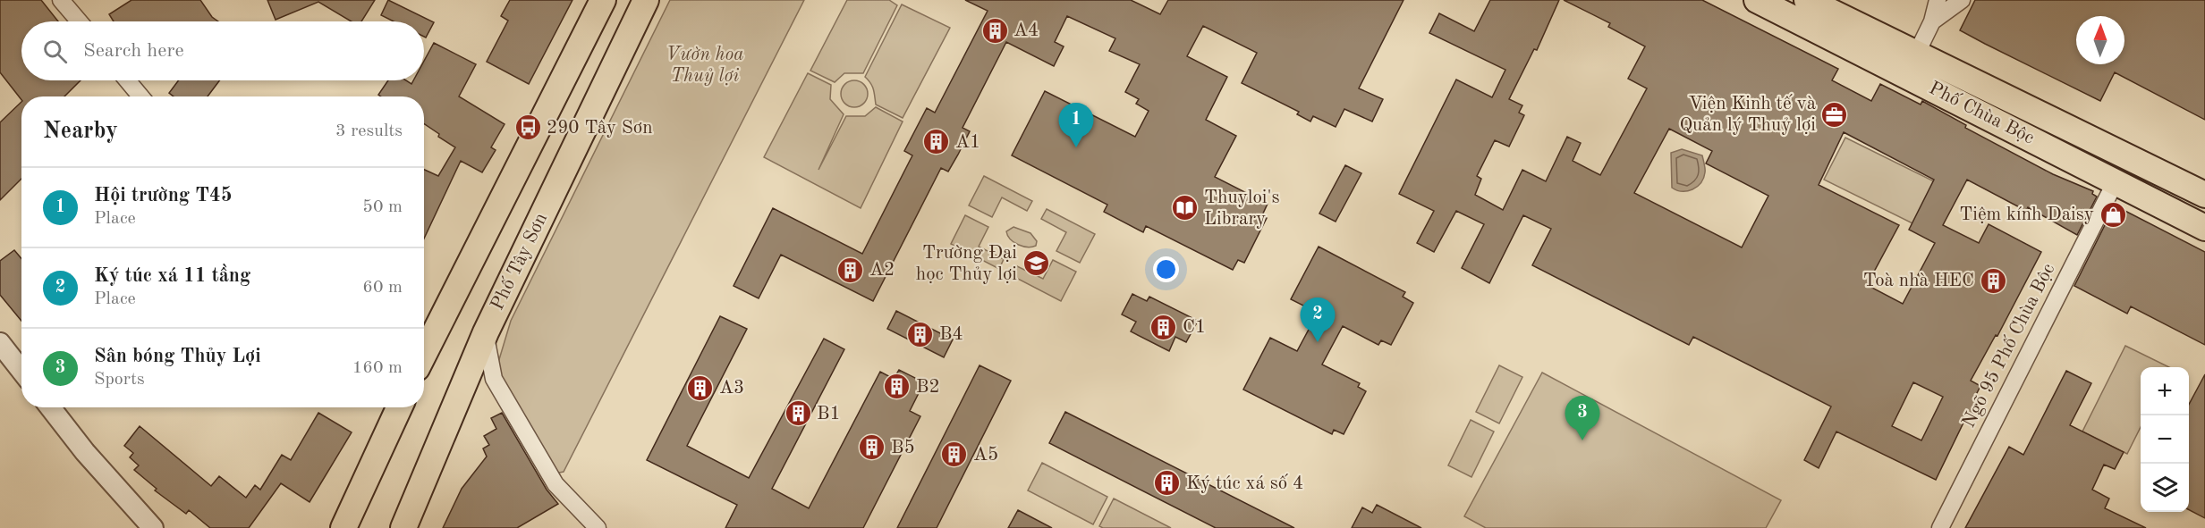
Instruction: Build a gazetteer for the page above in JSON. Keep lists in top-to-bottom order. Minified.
{"streets":{"main road":["Phố Chùa Bộc","Phố Tây Sơn"],"street":["Ngõ 95 Phố Chùa Bộc"]},"crossings":[["Phố Chùa Bộc","Ngõ 95 Phố Chùa Bộc"]],"parks":["Vườn hoa Thuỷ lợi"],"places":{"building":["A4","A1","A2","Toà nhà HEC","C1","B4","B2","A3","B1","B5","A5","Ký túc xá số 4"],"office":["Viện Kinh tế và Quản lý Thuỷ lợi"],"bus stop":["290 Tây Sơn"],"library":["Thuyloi's Library"],"shop":["Tiệm kính Daisy"],"school or university":["Trường Đại học Thủy lợi"]},"north":"top","page":{"search":"Search here","heading":["Nearby","3 results"],"pins":["1","2","3"],"list":[{"mark":"1","name":"Hội trường T45","note":"Place","value":"50 m"},{"mark":"2","name":"Ký túc xá 11 tầng","note":"Place","value":"60 m"},{"mark":"3","name":"Sân bóng Thủy Lợi","note":"Sports","value":"160 m"}],"map_buttons":["+","−"]}}
